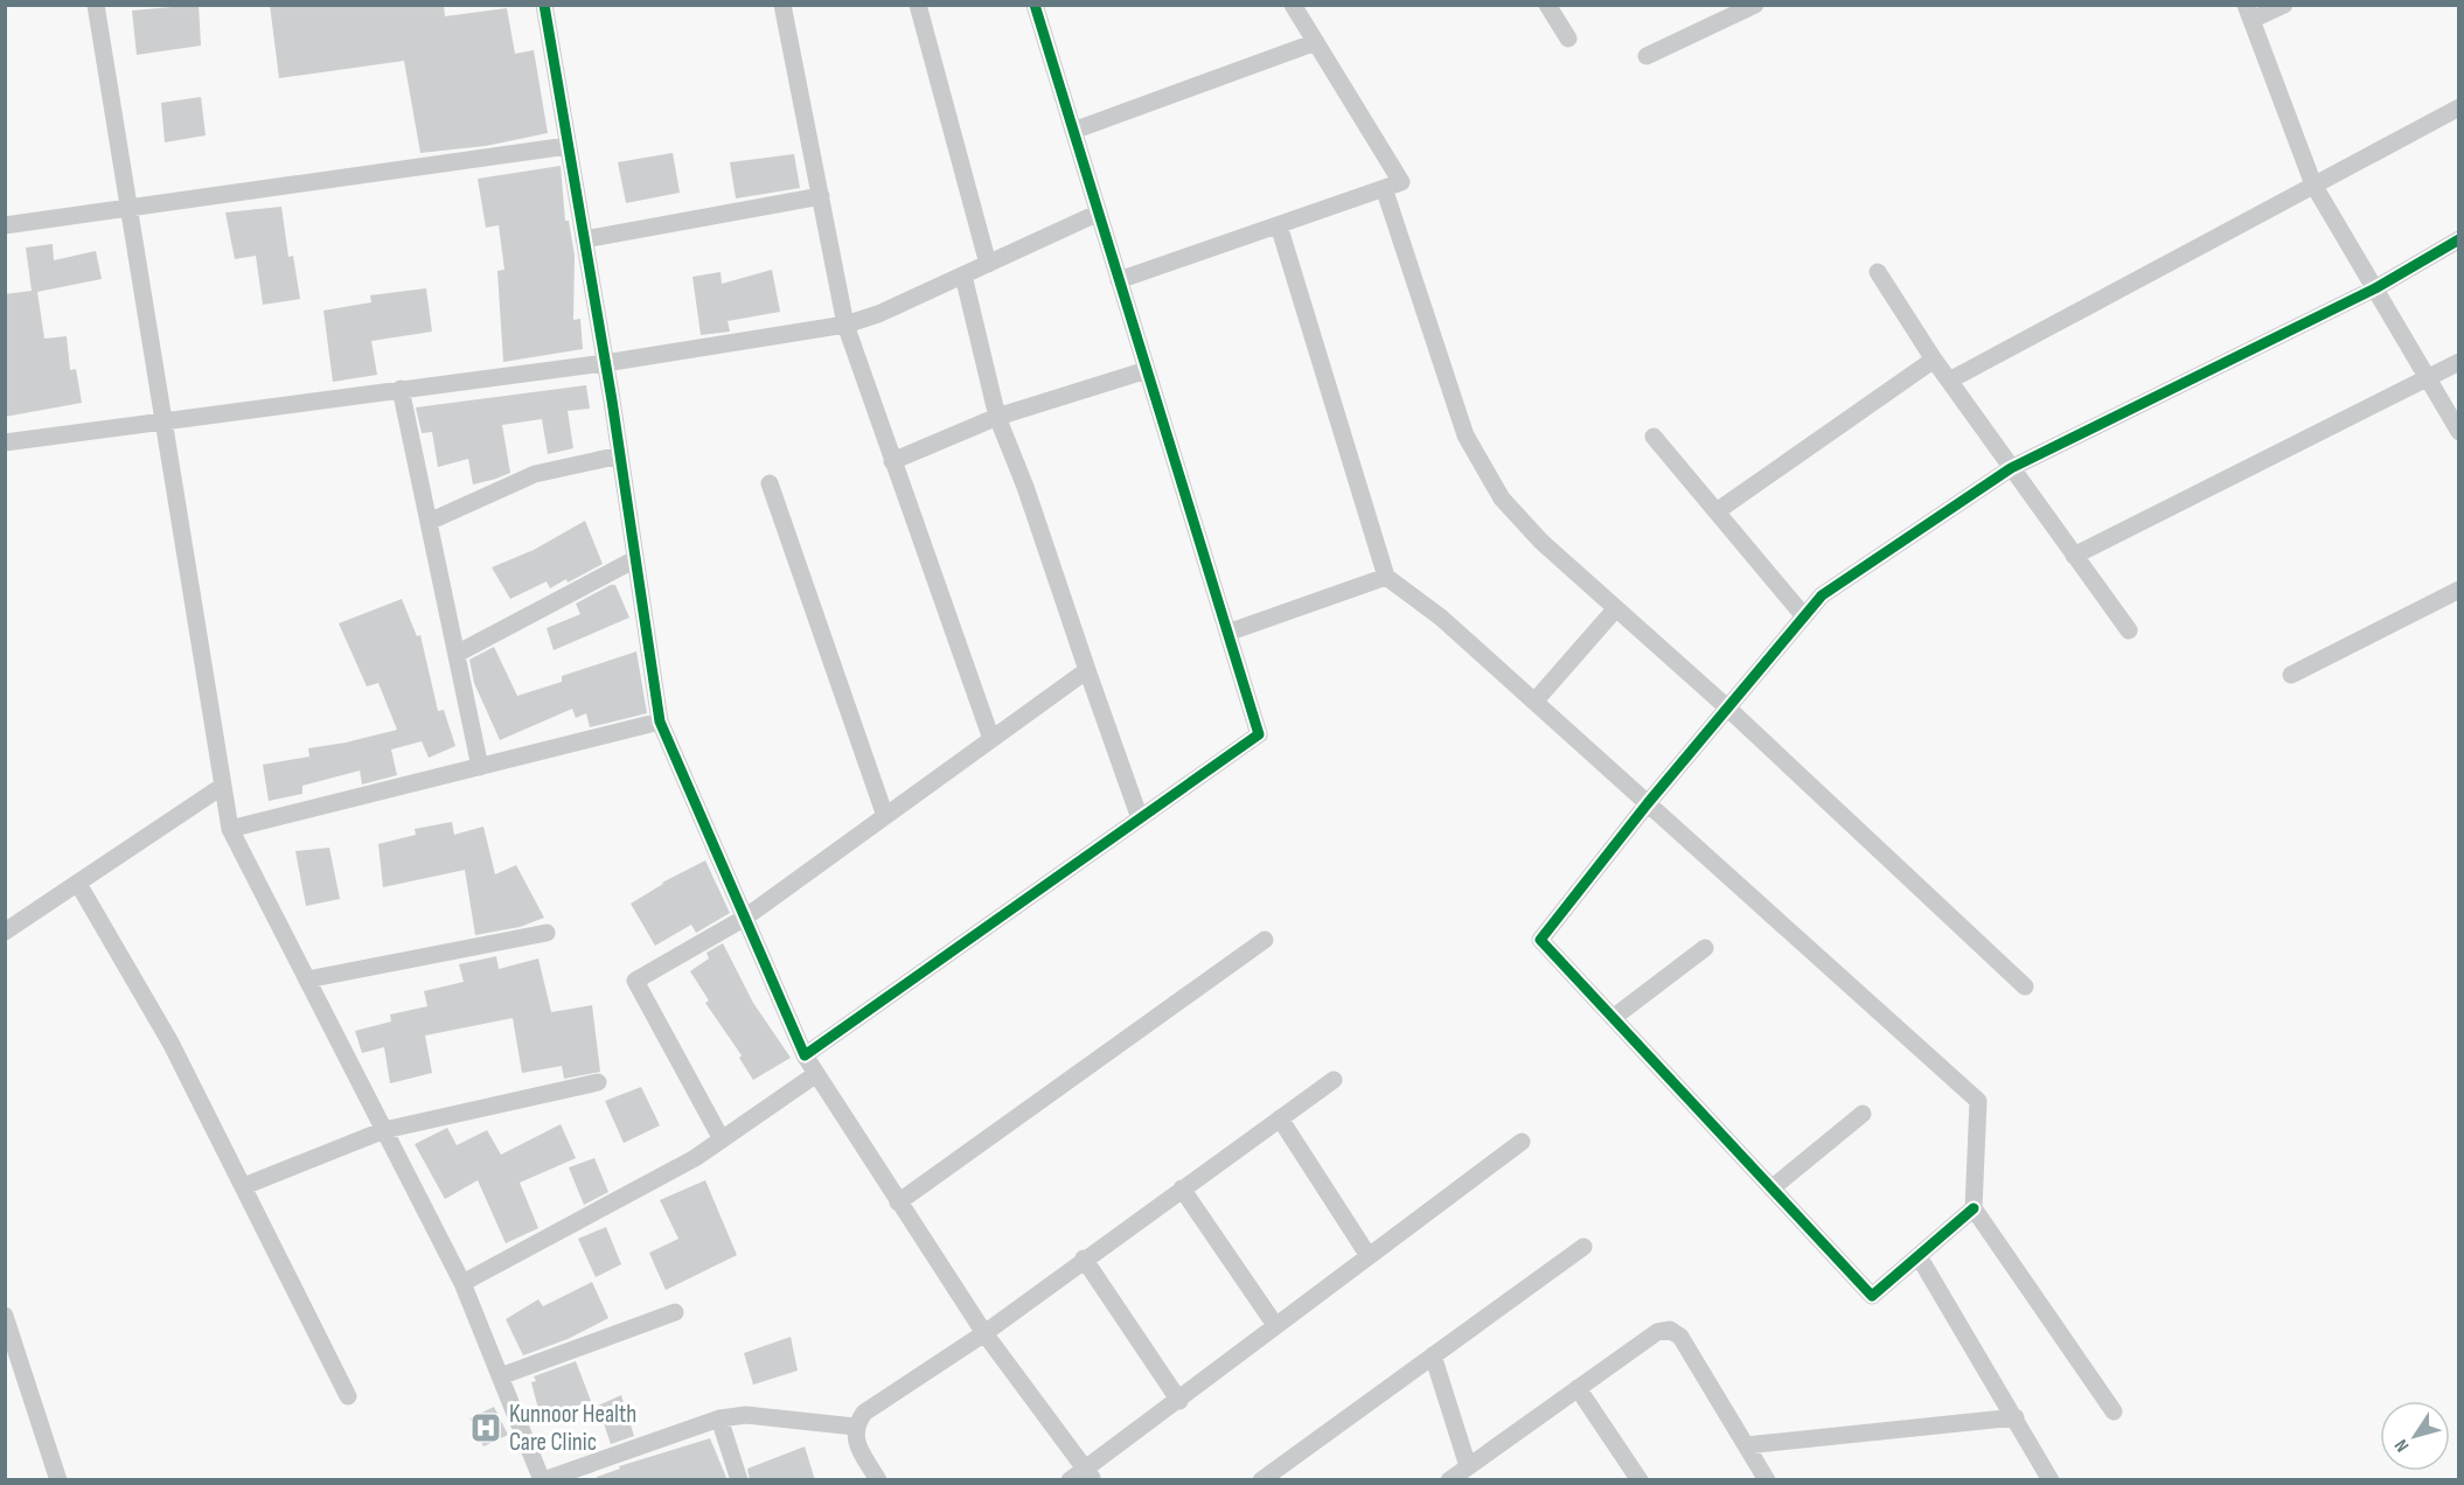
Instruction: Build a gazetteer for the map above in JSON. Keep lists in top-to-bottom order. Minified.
{"places":{"hospital":["Kunnoor Health Care Clinic"]},"north":"bottom left"}
